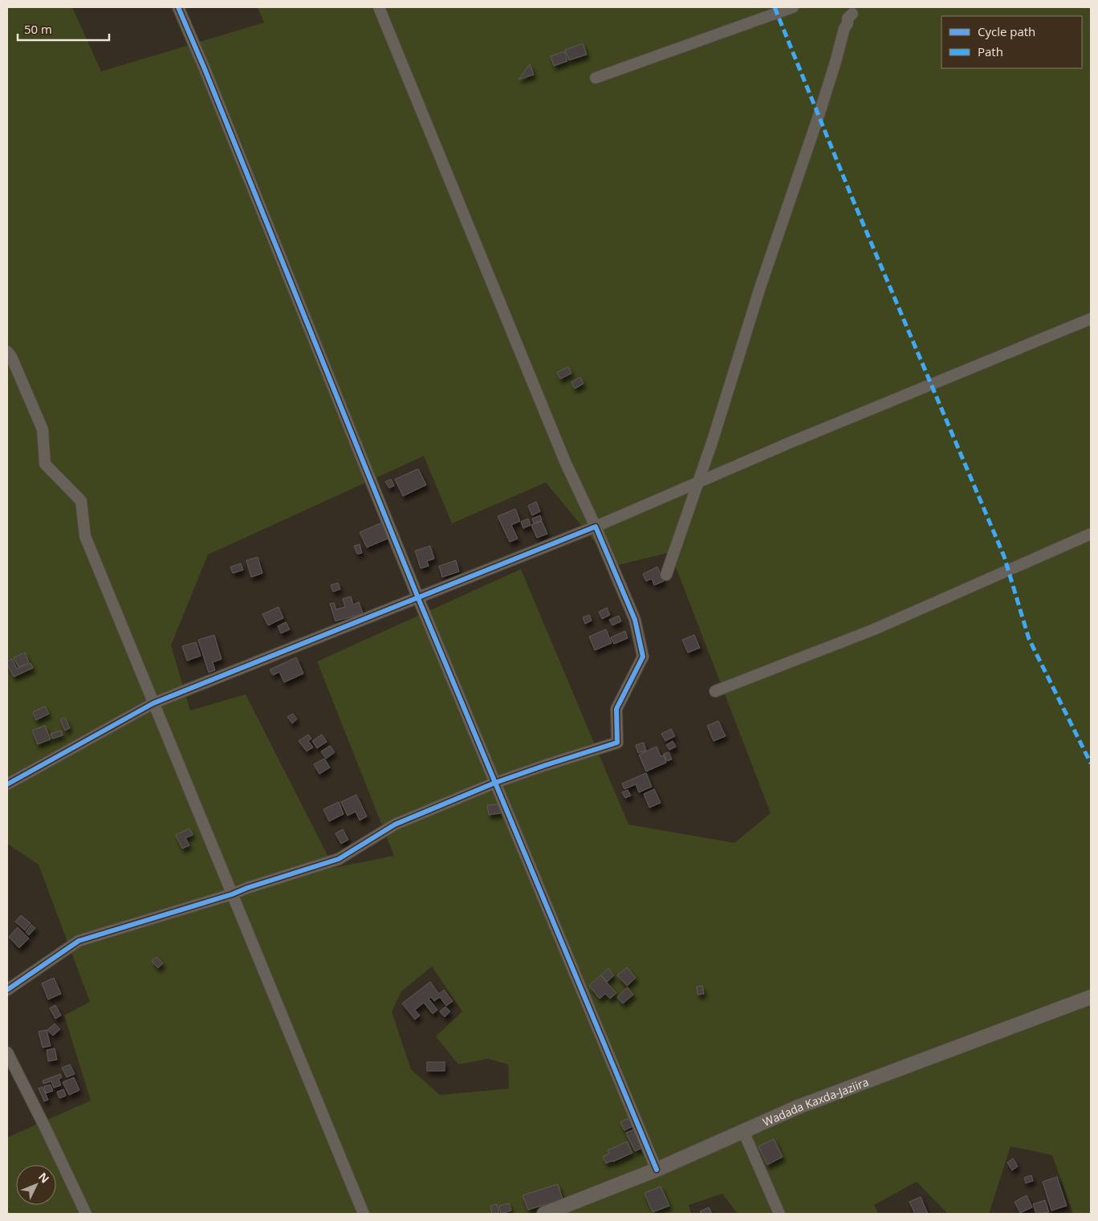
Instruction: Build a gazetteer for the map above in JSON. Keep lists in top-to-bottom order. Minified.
{"streets":{"street":["Wadada Kaxda-Jaziira"]},"legend":["Cycle path","Path"],"scale_bar":"50 m","north":"top right"}
